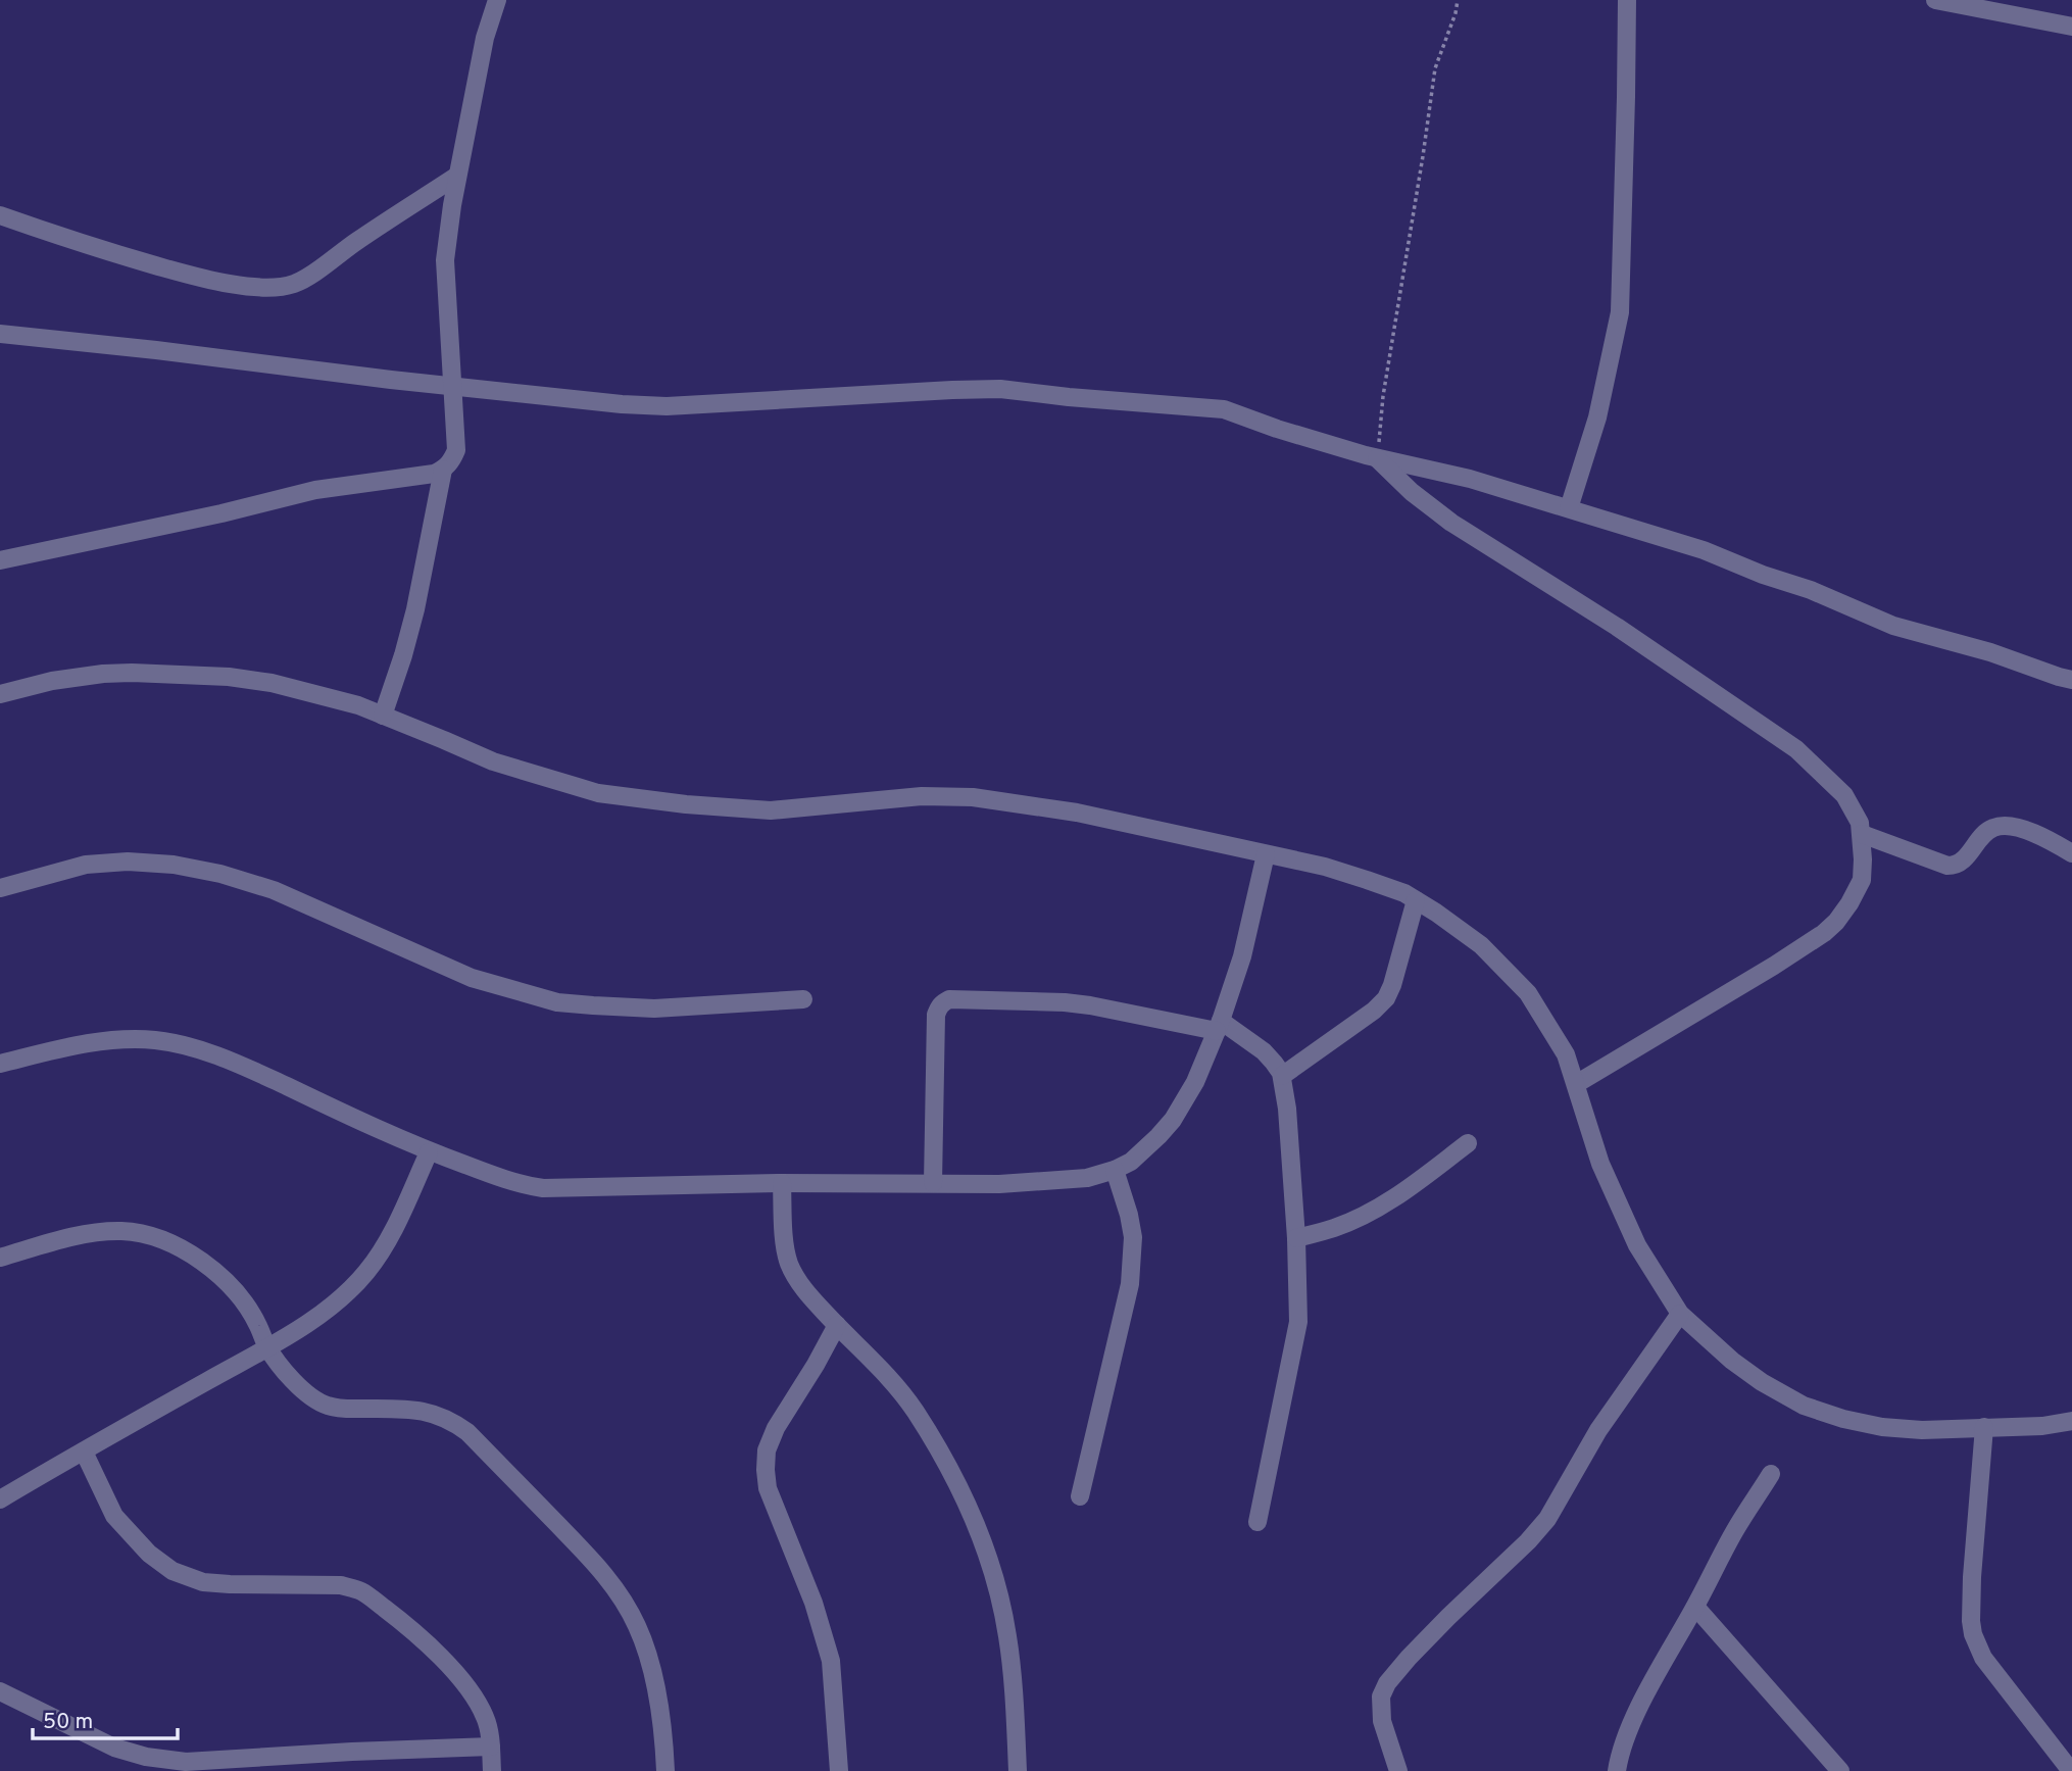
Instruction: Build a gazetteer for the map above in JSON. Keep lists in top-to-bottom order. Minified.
{"scale_bar":"50 m"}
